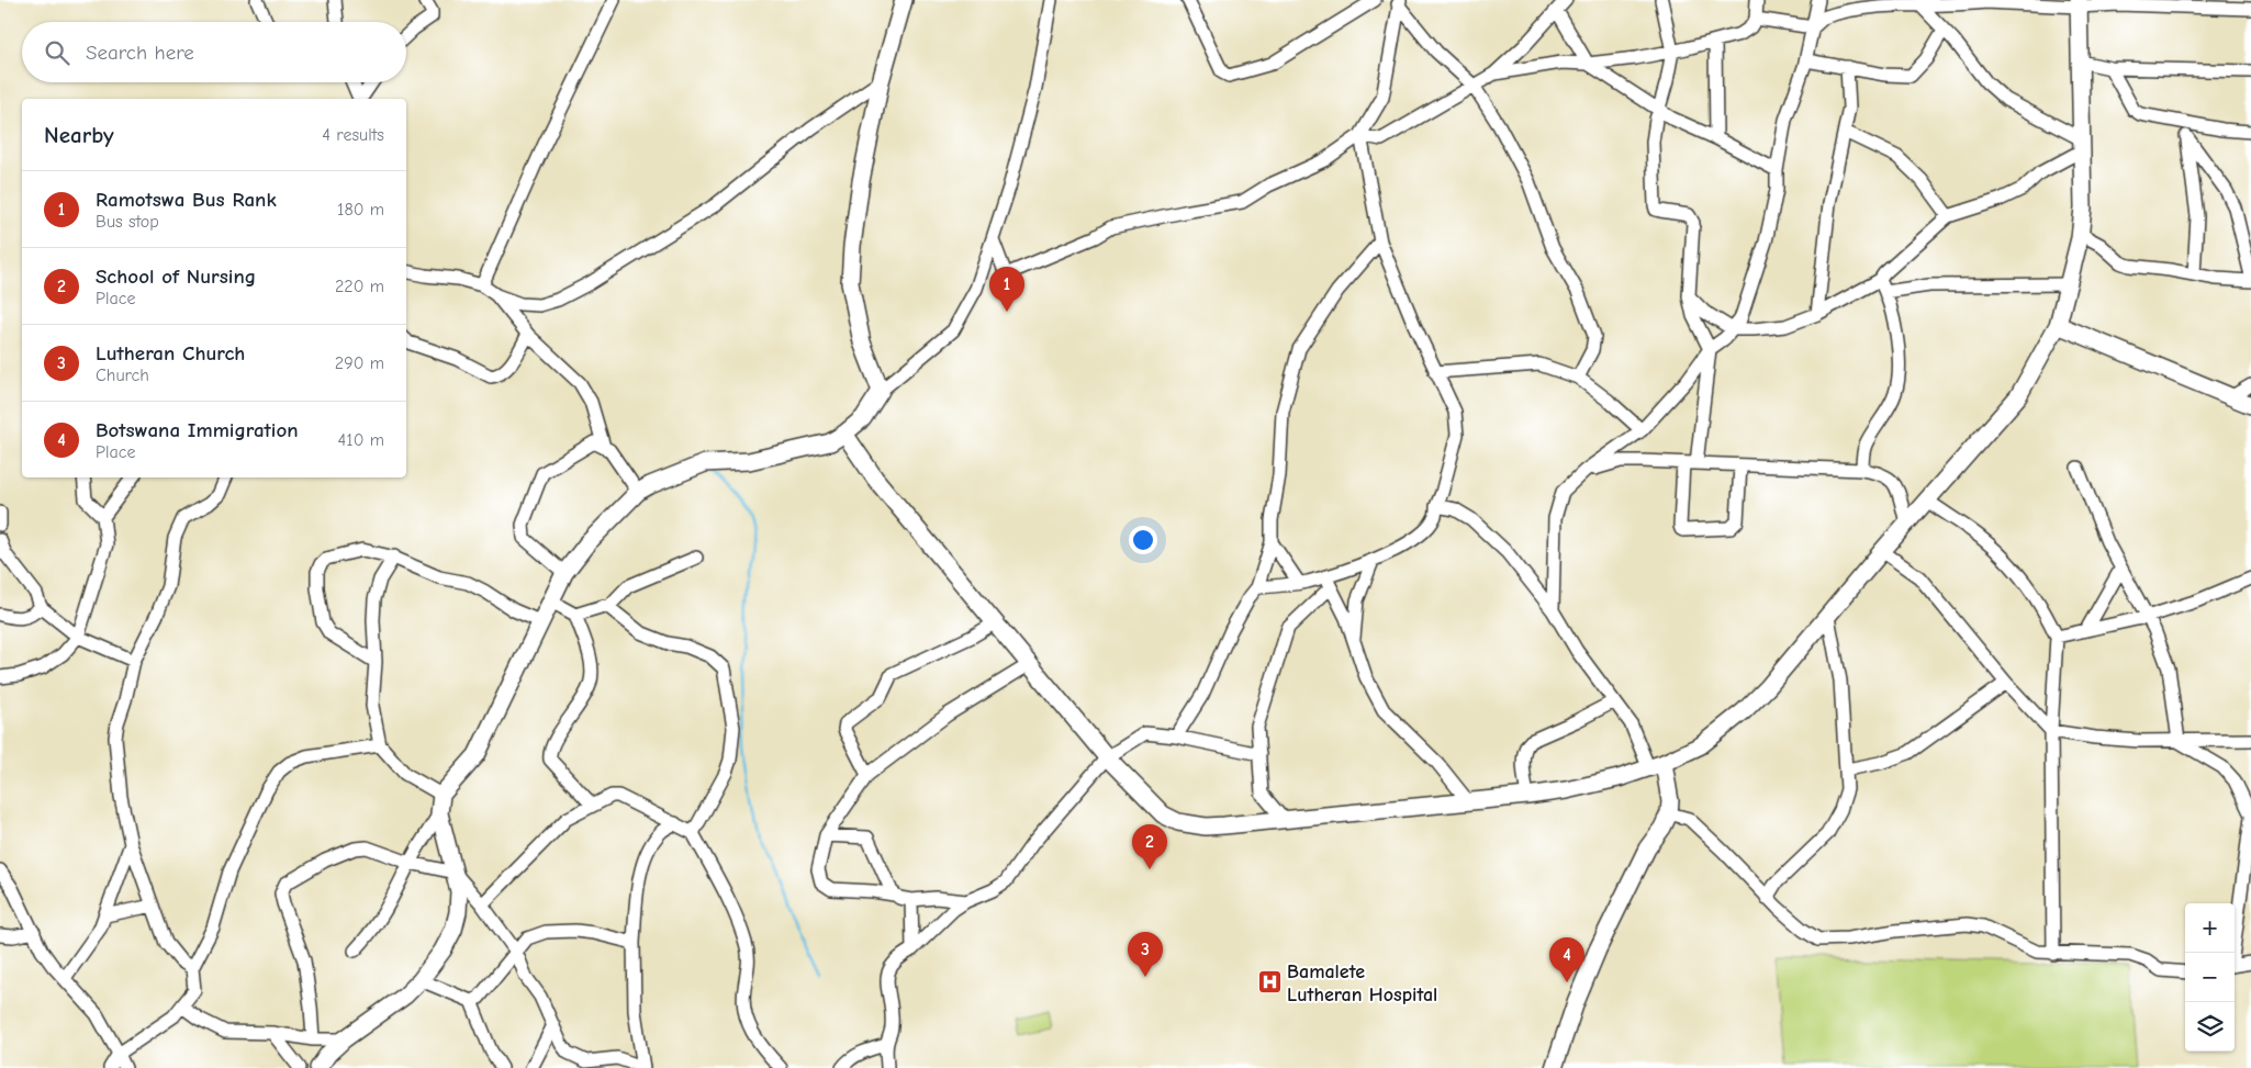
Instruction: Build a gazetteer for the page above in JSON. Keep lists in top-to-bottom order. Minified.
{"places":{"hospital":["Bamalete Lutheran Hospital"]},"page":{"search":"Search here","heading":["Nearby","4 results"],"list":[{"mark":"1","name":"Ramotswa Bus Rank","note":"Bus stop","value":"180 m"},{"mark":"2","name":"School of Nursing","note":"Place","value":"220 m"},{"mark":"3","name":"Lutheran Church","note":"Church","value":"290 m"},{"mark":"4","name":"Botswana Immigration","note":"Place","value":"410 m"}],"pins":["1","2","3","4"],"map_buttons":["+","−"]}}
